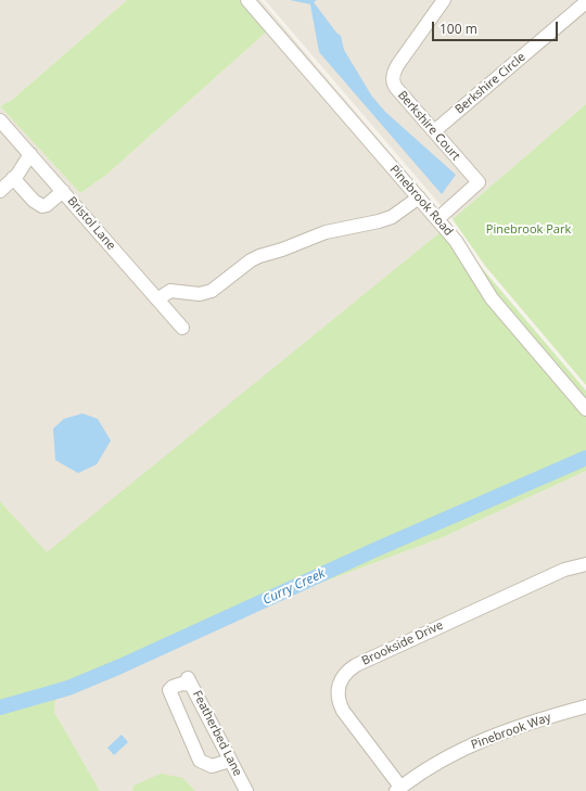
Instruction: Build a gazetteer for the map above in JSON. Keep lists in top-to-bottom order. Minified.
{"streets":{"street":["Berkshire Circle","Berkshire Court","Pinebrook Road","Bristol Lane","Brookside Drive","Pinebrook Way","Featherbed Lane"]},"crossings":[["Berkshire Circle","Berkshire Court"],["Berkshire Court","Pinebrook Road"],["Brookside Drive","Pinebrook Way"]],"water":["Curry Creek"],"parks":["Pinebrook Park"],"scale_bar":"100 m"}
